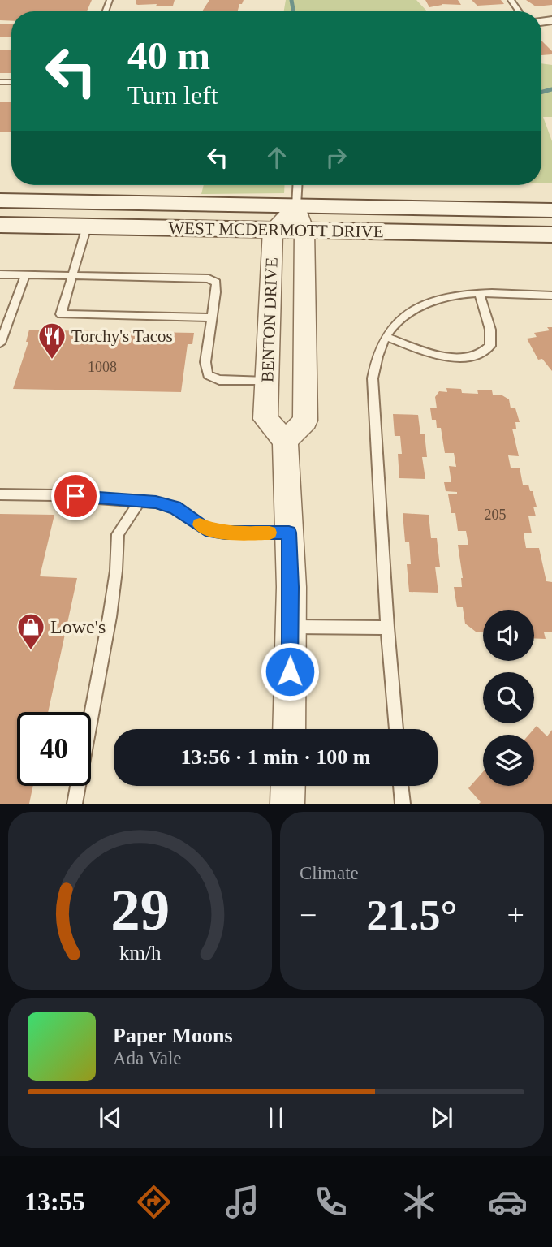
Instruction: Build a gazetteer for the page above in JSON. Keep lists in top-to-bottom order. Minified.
{"streets":{"main road":["WEST MCDERMOTT DRIVE"],"street":["BENTON DRIVE"]},"crossings":[["WEST MCDERMOTT DRIVE","BENTON DRIVE"]],"places":{"restaurant":["Torchy's Tacos"],"shop":["Lowe's"]},"house_numbers":["1008","205"],"page":{"turn":["40 m","Turn left"],"limit":"40","trip":"13:56 · 1 min · 100 m","tile":"Climate","heat":["−","21.5°","+"],"song":["Paper Moons","Ada Vale"],"tabs":"13:55","gauge":["29","km/h"]}}
